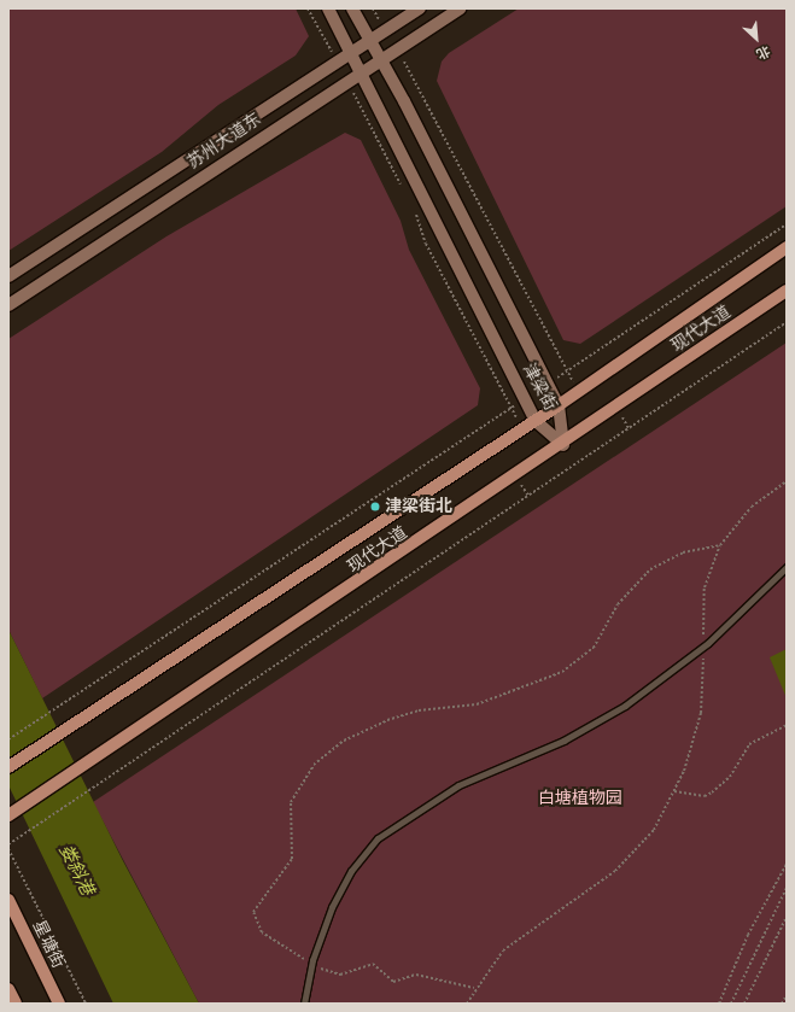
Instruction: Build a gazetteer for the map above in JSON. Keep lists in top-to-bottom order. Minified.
{"streets":{"main road":["苏州大道东","现代大道","津梁街","星塘街"]},"crossings":[["苏州大道东","津梁街"],["现代大道","津梁街"]],"water":["娄斜港"],"parks":["白塘植物园"],"places":["津梁街北"],"north":"bottom right"}
